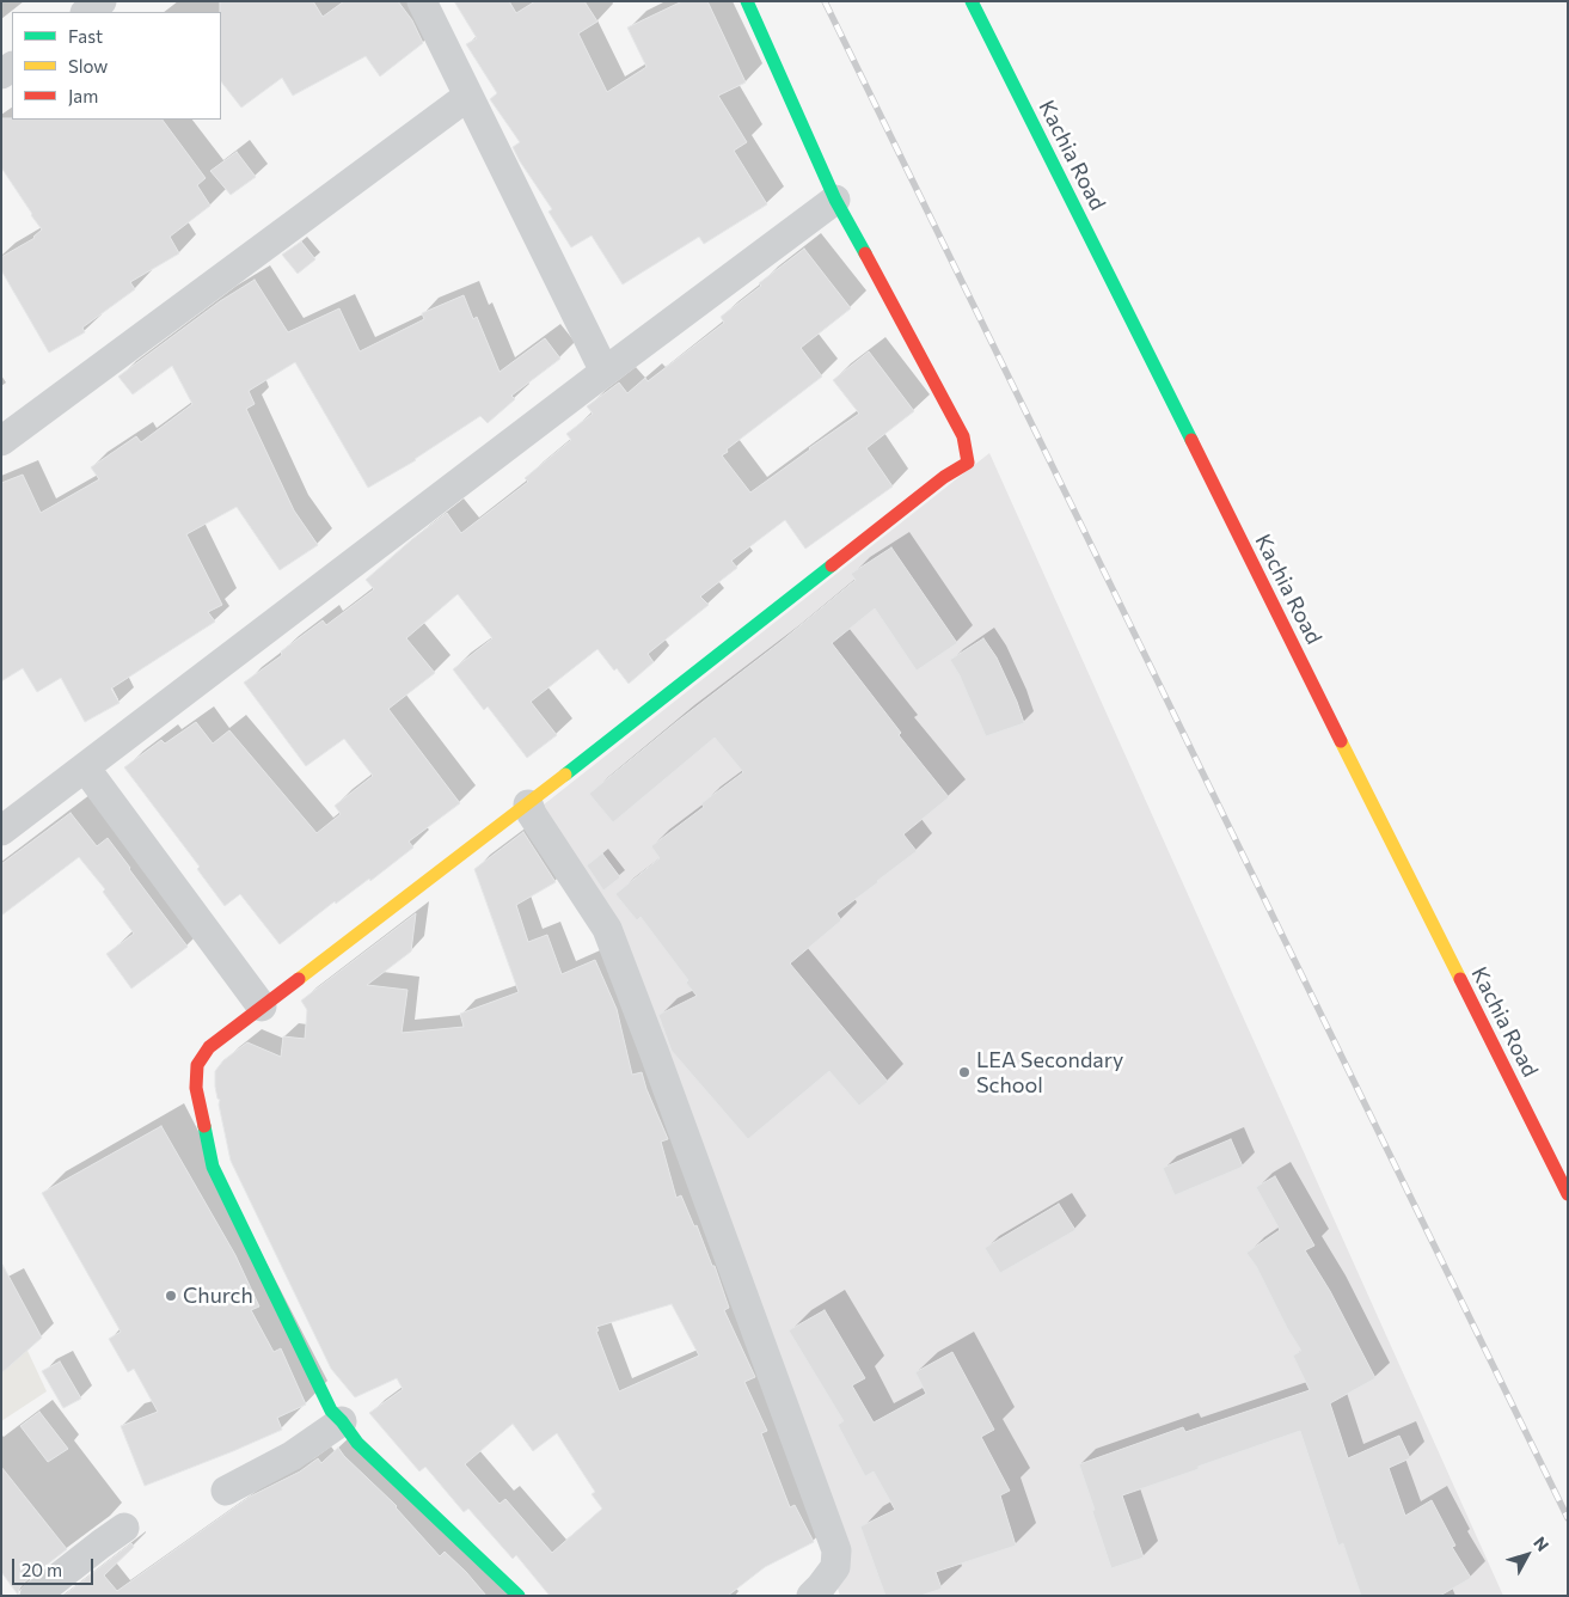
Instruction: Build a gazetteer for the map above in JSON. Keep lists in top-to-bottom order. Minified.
{"streets":{"street":["Kachia Road"]},"places":["LEA Secondary School","Church"],"legend":["Fast","Slow","Jam"],"scale_bar":"20 m","north":"top right"}
